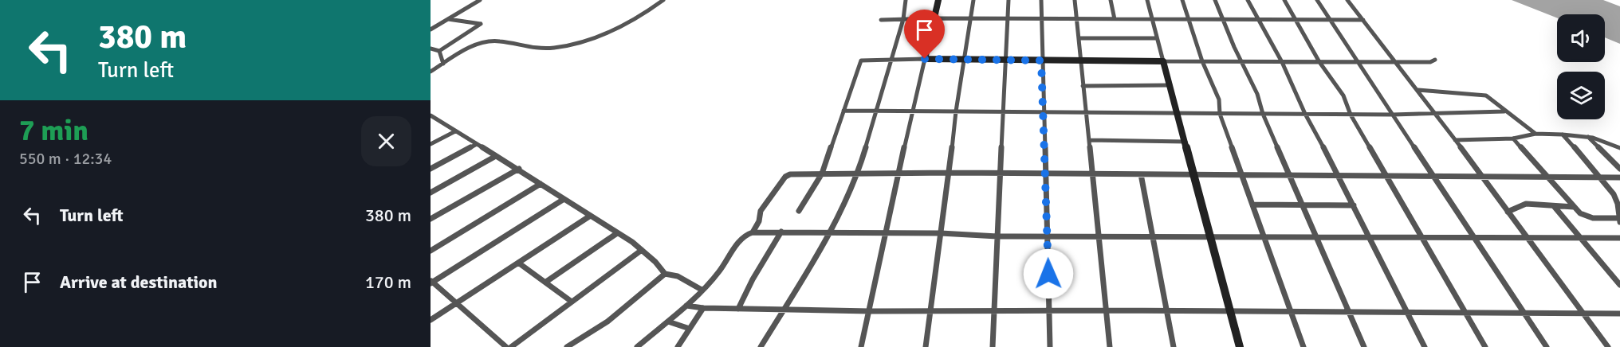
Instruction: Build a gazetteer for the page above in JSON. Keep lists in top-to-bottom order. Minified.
{"page":{"turn":["380 m","Turn left"],"heading":["7 min","550 m · 12:34"],"list":[{"name":"Turn left","value":"380 m"},{"name":"Arrive at destination","value":"170 m"}]}}
